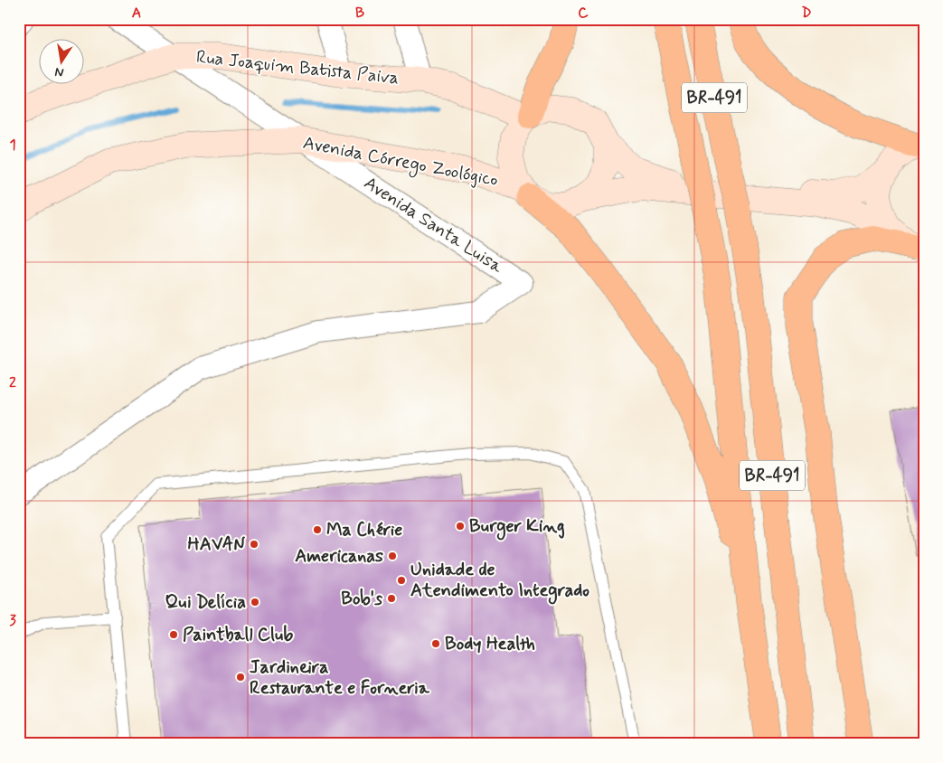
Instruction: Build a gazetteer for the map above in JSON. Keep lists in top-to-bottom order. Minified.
{"streets":{"highway":["BR-491"],"main road":["Rua Joaquim Batista Paiva","Avenida Córrego Zoológico"],"street":["Avenida Santa Luisa"]},"crossings":[["Rua Joaquim Batista Paiva","Avenida Córrego Zoológico"],["Rua Joaquim Batista Paiva","Avenida Santa Luisa"],["Avenida Córrego Zoológico","Avenida Santa Luisa"]],"places":["Burger King","Ma Chérie","HAVAN","Americanas","Unidade de Atendimento Integrado","Bob's","Qui Delícia","Paintball Club","Body Health","Jardineira Restaurante e Forneria"],"north":"bottom","grid":{"columns":["A","B","C","D"],"rows":["1","2","3"]}}
